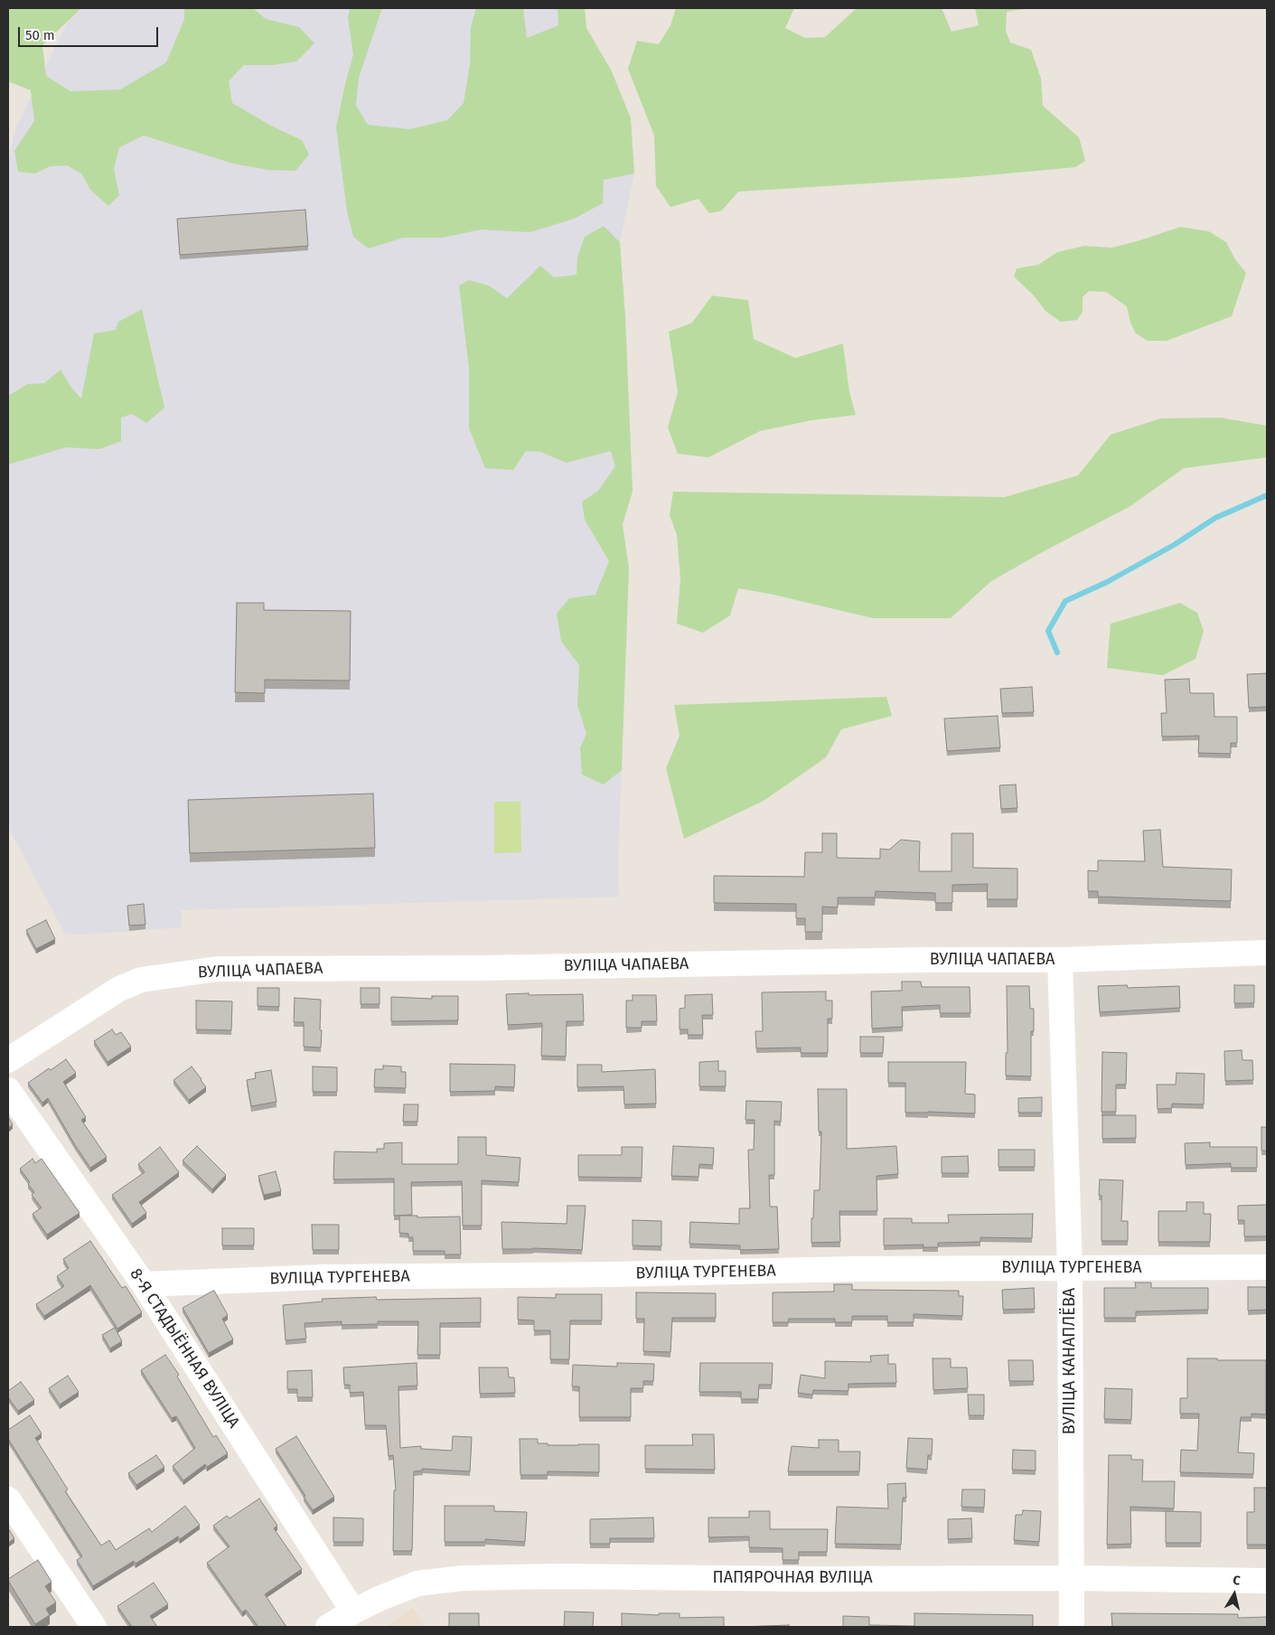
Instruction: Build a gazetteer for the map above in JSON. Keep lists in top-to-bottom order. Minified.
{"streets":{"street":["ВУЛІЦА ЧАПАЕВА","ВУЛІЦА ТУРГЕНЕВА","8-Я СТАДЫЁННАЯ ВУЛІЦА","ВУЛІЦА КАНАПЛЁВА","ПАПЯРОЧНАЯ ВУЛІЦА"]},"crossings":[["ВУЛІЦА ЧАПАЕВА","ВУЛІЦА КАНАПЛЁВА"],["ВУЛІЦА ТУРГЕНЕВА","8-Я СТАДЫЁННАЯ ВУЛІЦА"],["ВУЛІЦА ТУРГЕНЕВА","ВУЛІЦА КАНАПЛЁВА"],["8-Я СТАДЫЁННАЯ ВУЛІЦА","ПАПЯРОЧНАЯ ВУЛІЦА"],["ВУЛІЦА КАНАПЛЁВА","ПАПЯРОЧНАЯ ВУЛІЦА"]],"scale_bar":"50 m","north":"top"}
